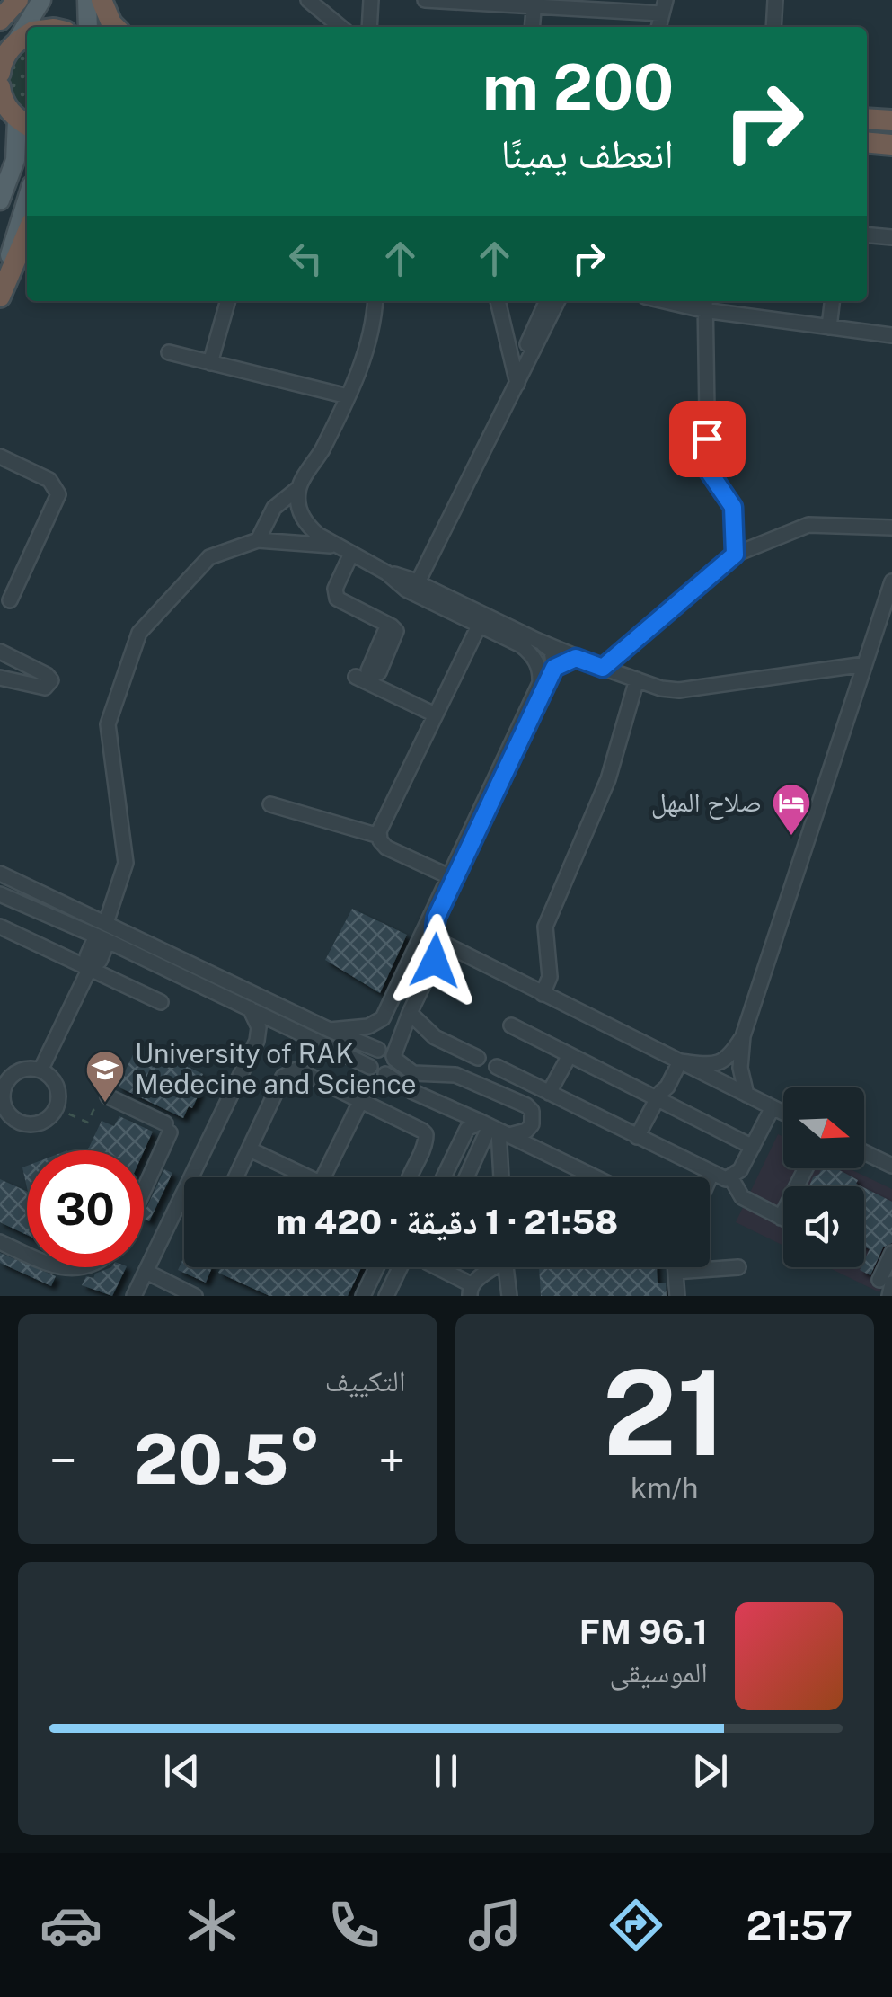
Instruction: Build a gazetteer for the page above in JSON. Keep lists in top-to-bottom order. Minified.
{"places":{"hotel":["صلاح المهل"],"school or university":["University of RAK Medecine and Science"]},"north":"right","page":{"turn":["200 m","انعطف يمينًا"],"limit":"30","trip":"21:58 · 1 دقيقة · 420 m","tile":[["21","km/h"],"التكييف"],"heat":["−","20.5°","+"],"song":["96.1 FM","الموسيقى"],"tabs":"21:57"}}
